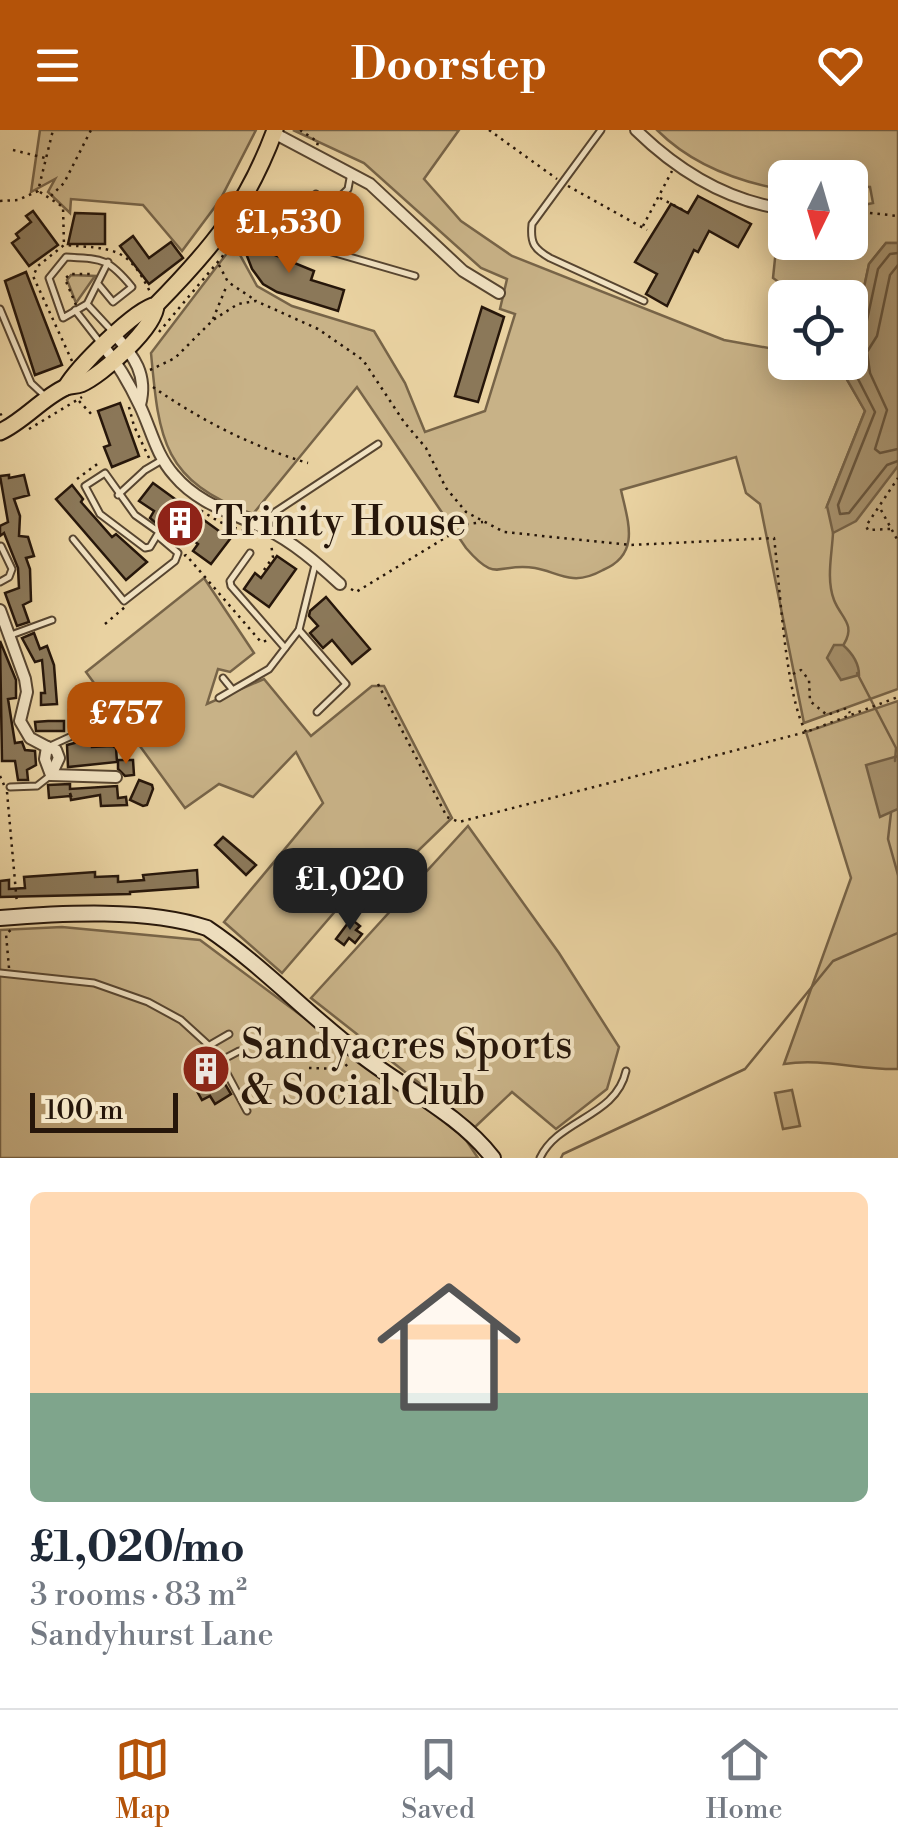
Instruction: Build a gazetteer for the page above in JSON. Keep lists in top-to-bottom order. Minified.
{"places":{"building":["Trinity House","Sandyacres Sports & Social Club"]},"scale_bar":"100 m","north":"bottom","page":{"header":"Doorstep","price":["£1,530","£757","£1,020"],"scale":"100 m","list":[{"name":"£1,020/mo","note":"3 rooms · 83 m² · Sandyhurst Lane"}],"tabs":["Map","Saved","Home"]}}
